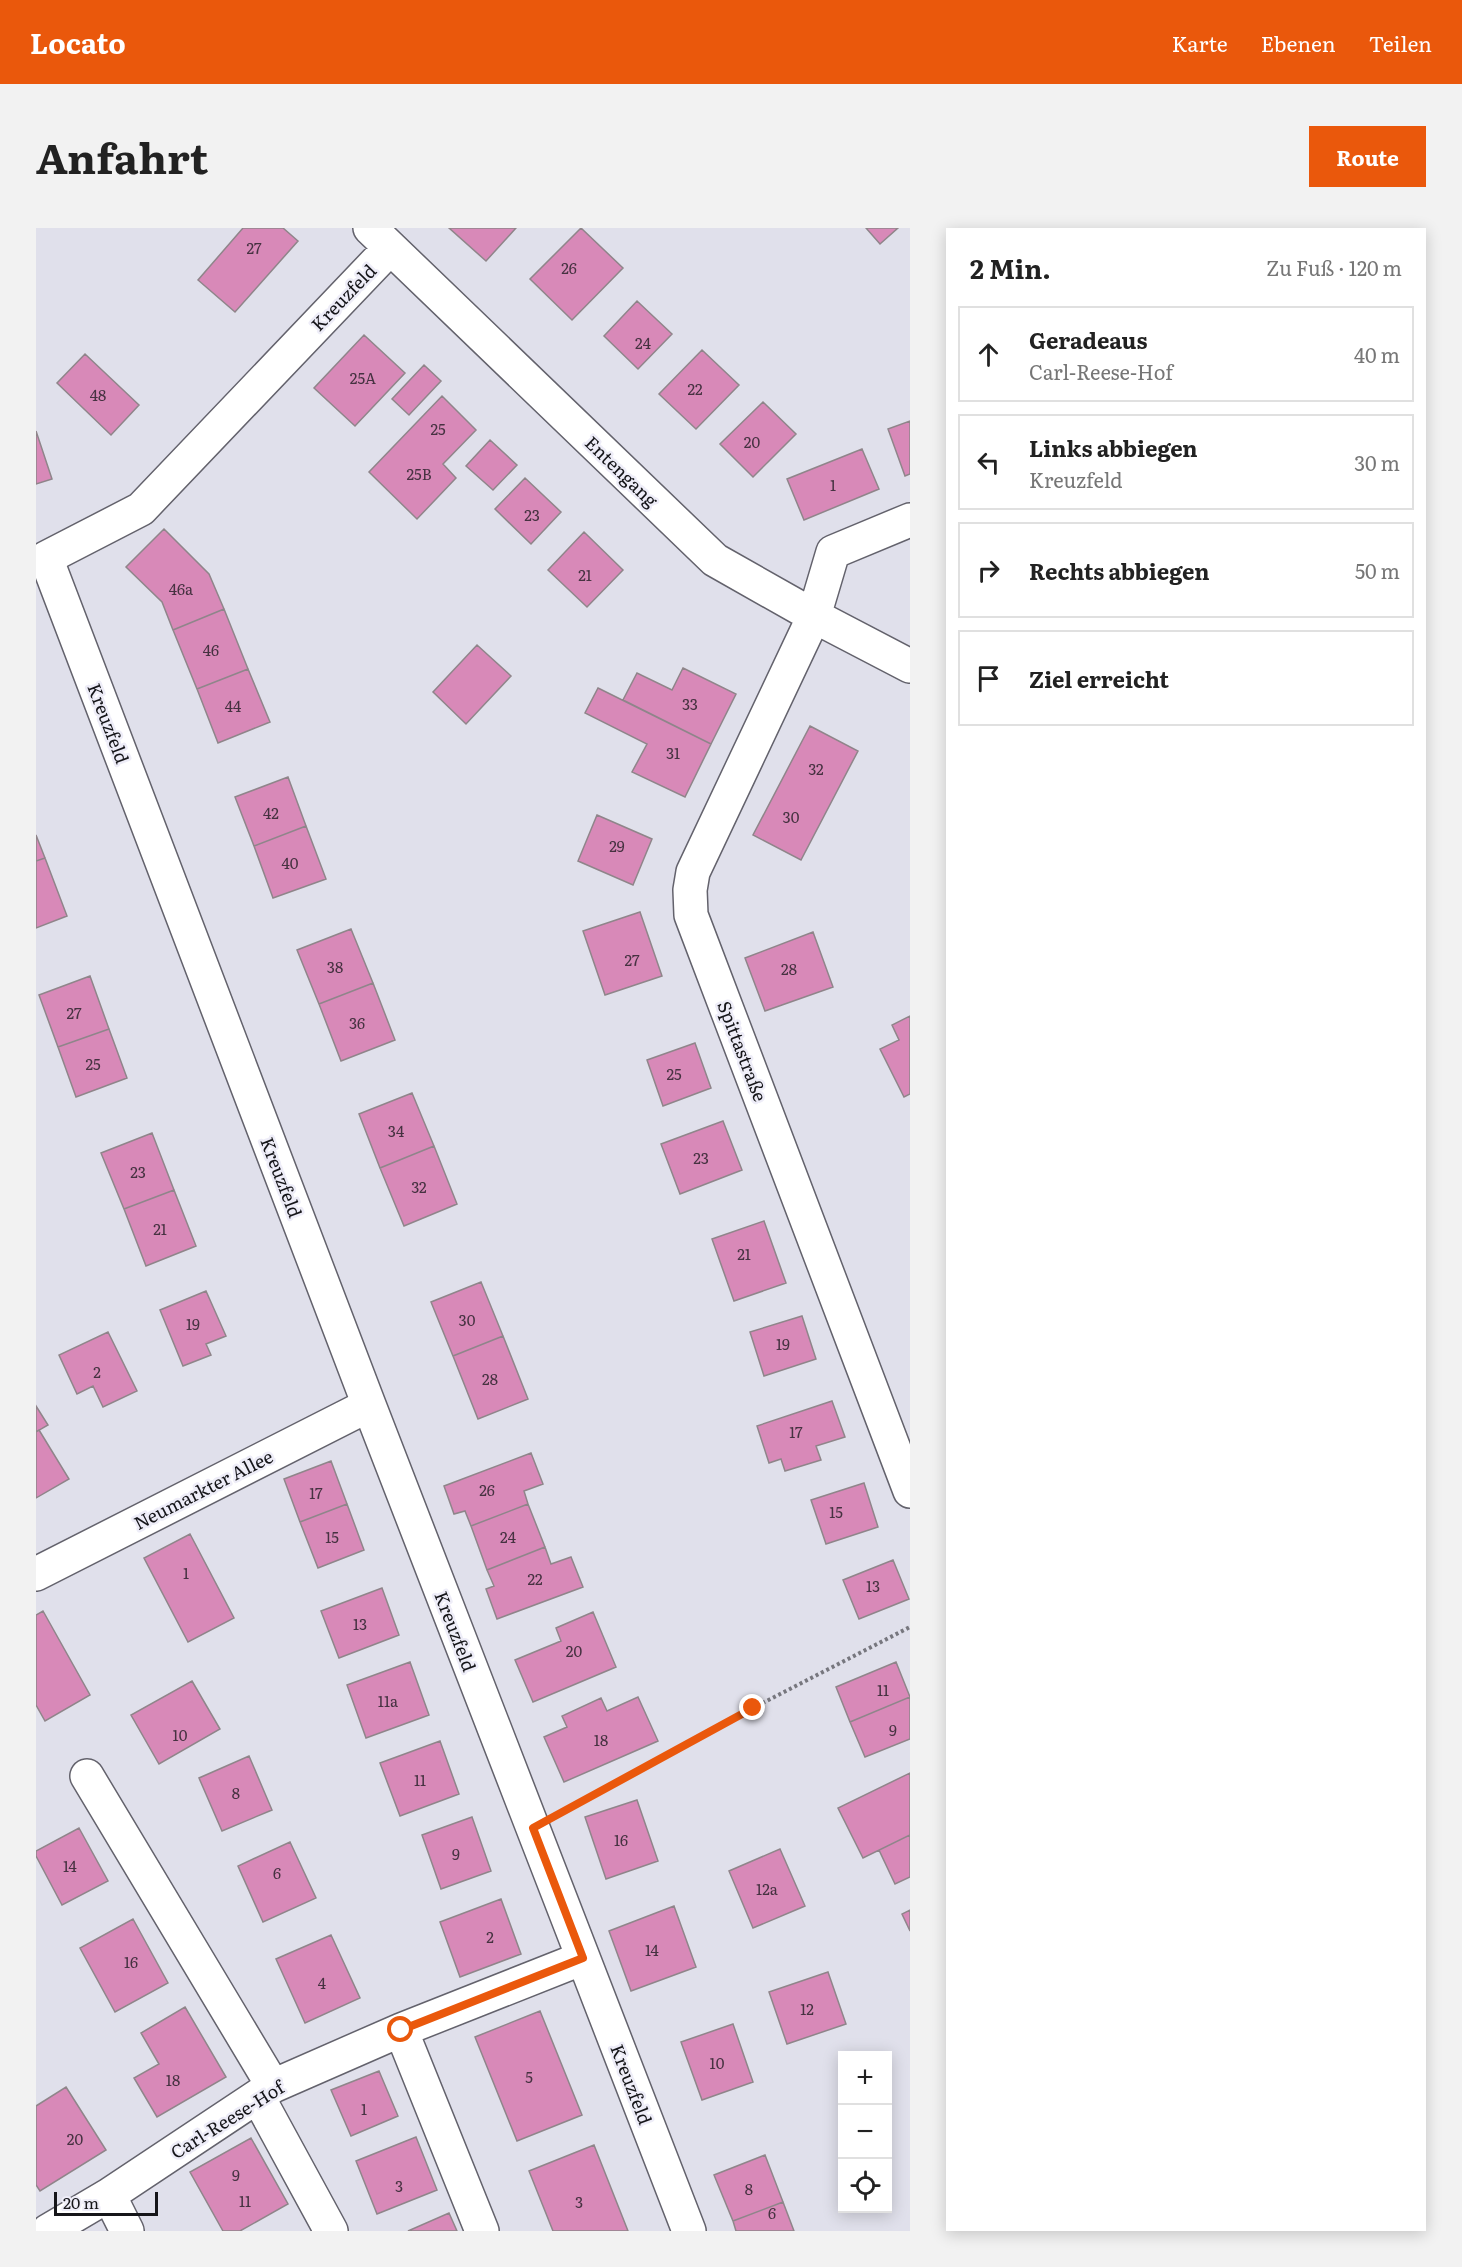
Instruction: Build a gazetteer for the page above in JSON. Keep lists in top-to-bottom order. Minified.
{"streets":{"street":["Kreuzfeld","Entengang","Spittastraße","Neumarkter Allee","Carl-Reese-Hof"]},"crossings":[["Kreuzfeld","Entengang"],["Kreuzfeld","Neumarkter Allee"],["Kreuzfeld","Carl-Reese-Hof"],["Entengang","Spittastraße"]],"house_numbers":["27","26","24","25A","22","48","25","20","25B","1","23","21","46a","46","33","44","31","32","42","30","29","40","27","38","28","27","36","25","25","34","23","23","32","21","21","30","19","19","2","28","17","26","17","15","15","24","1","22","13","13","20","11","11a","9","10","18","11","8","16","9","14","6","12a","2","14","16","4","12","10","5","18","1","20","9","3","8","11","3","6"],"scale_bar":"20 m","page":{"header":"Locato","nav":["Karte","Ebenen","Teilen"],"title":"Anfahrt","buttons":"Route","heading":["2 Min.","Zu Fuß · 120 m"],"list":[["Geradeaus","Carl-Reese-Hof","40 m"],["Links abbiegen","Kreuzfeld","30 m"],["Rechts abbiegen","50 m"],"Ziel erreicht"],"map_buttons":["+","−"],"scale":"20 m"}}
